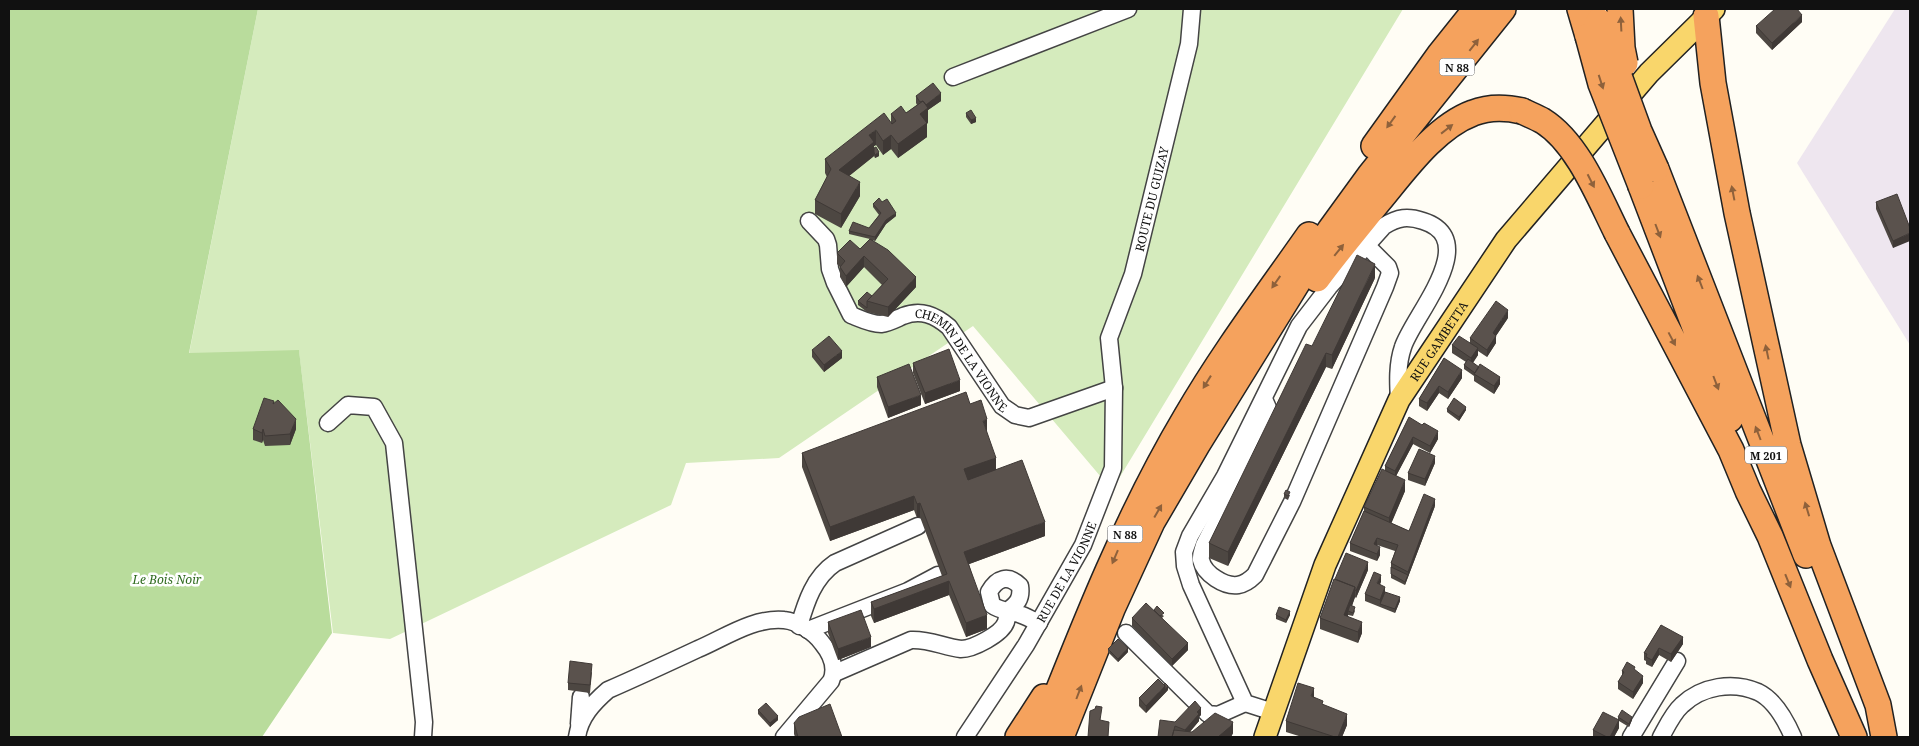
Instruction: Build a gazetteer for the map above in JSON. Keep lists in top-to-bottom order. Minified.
{"streets":{"highway":["N 88","M 201"],"main road":["RUE GAMBETTA"],"street":["ROUTE DU GUIZAY","CHEMIN DE LA VIONNE","RUE DE LA VIONNE"]},"crossings":[["ROUTE DU GUIZAY","CHEMIN DE LA VIONNE"],["ROUTE DU GUIZAY","RUE DE LA VIONNE"],["CHEMIN DE LA VIONNE","RUE DE LA VIONNE"]],"parks":["Le Bois Noir"]}
